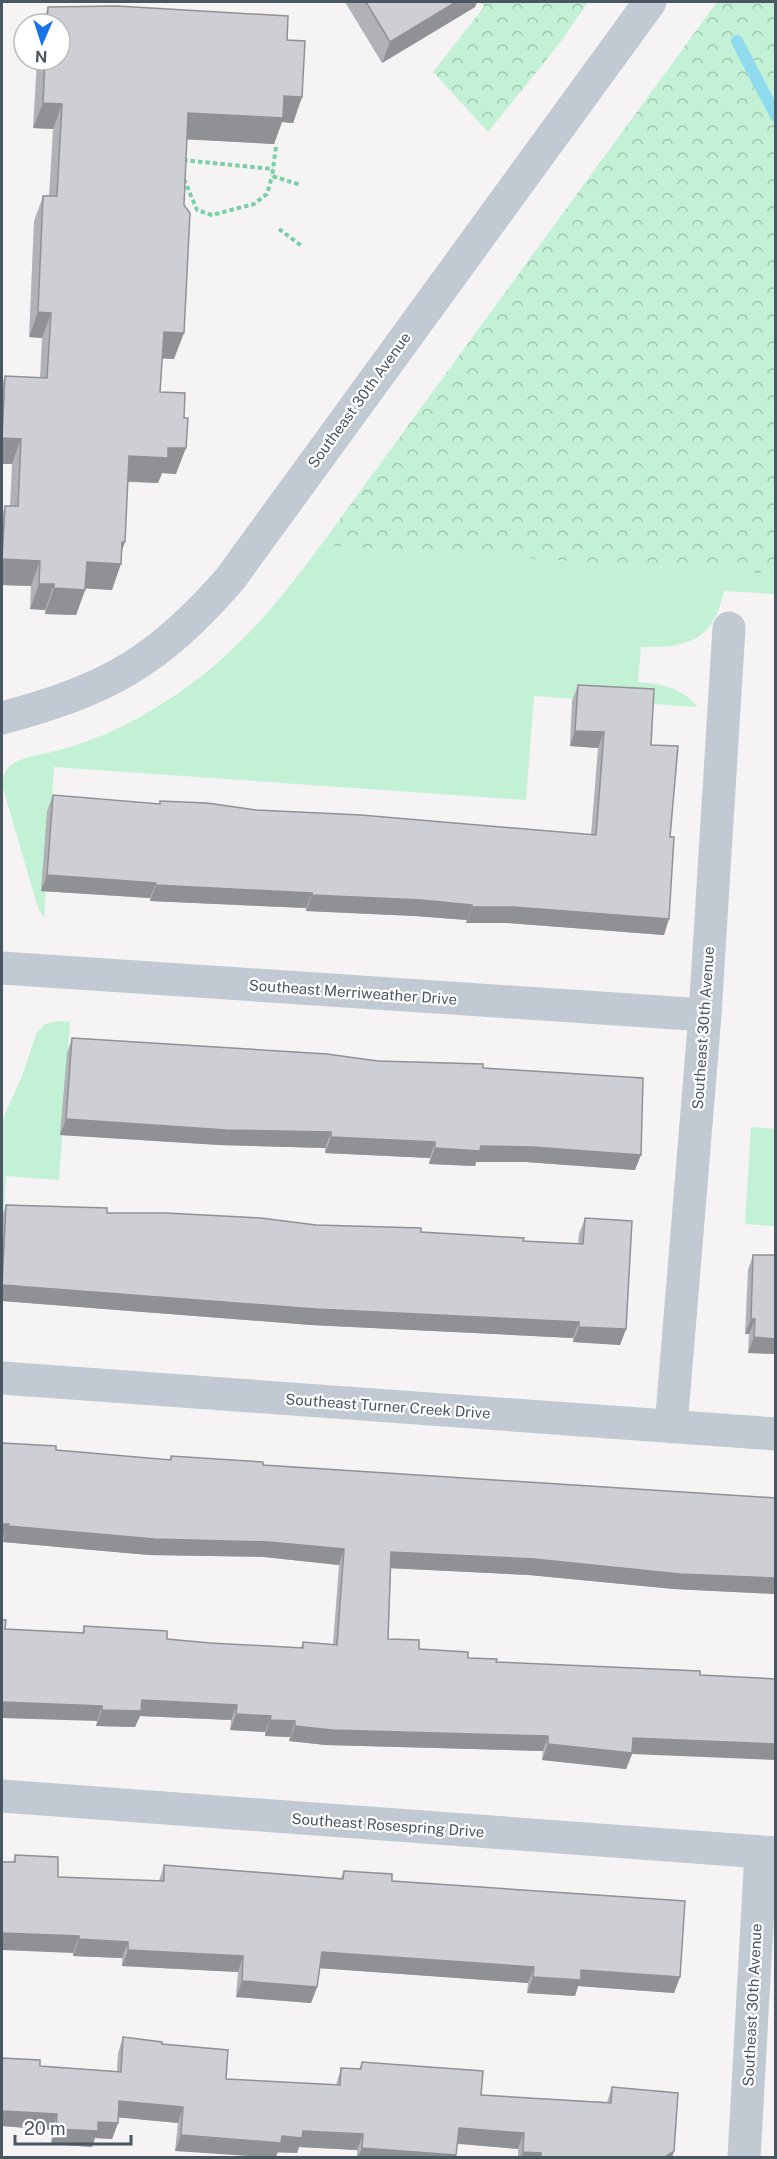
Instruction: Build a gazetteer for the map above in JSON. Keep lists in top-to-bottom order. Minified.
{"streets":{"street":["Southeast 30th Avenue","Southeast Merriweather Drive","Southeast Turner Creek Drive","Southeast Rosespring Drive"]},"crossings":[["Southeast 30th Avenue","Southeast Merriweather Drive"],["Southeast 30th Avenue","Southeast Turner Creek Drive"],["Southeast 30th Avenue","Southeast Rosespring Drive"]],"scale_bar":"20 m","north":"bottom"}
